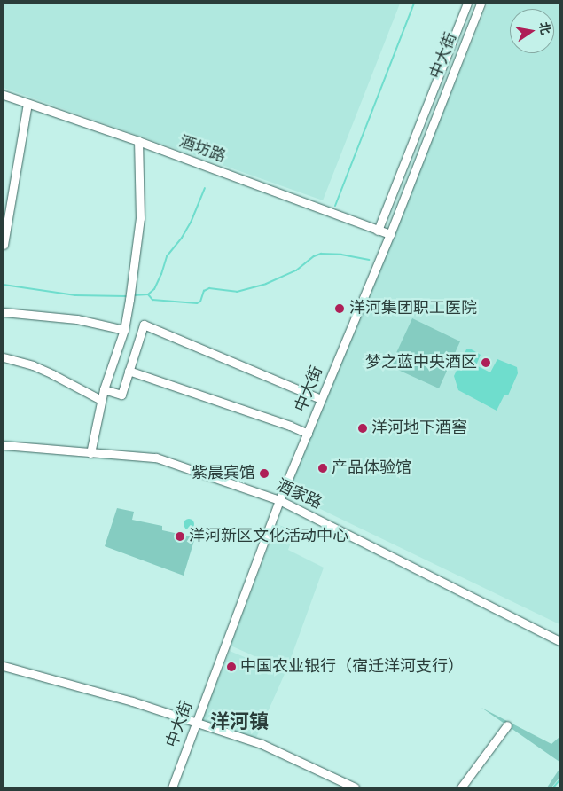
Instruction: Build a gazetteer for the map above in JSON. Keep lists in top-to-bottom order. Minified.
{"streets":{"street":["中大街","酒坊路","酒家路"]},"crossings":[["中大街","酒坊路"],["中大街","酒家路"]],"districts":["洋河镇"],"places":["洋河集团职工医院","梦之蓝中央酒区","洋河地下酒窖","产品体验馆","紫晨宾馆","洋河新区文化活动中心","中国农业银行（宿迁洋河支行）"],"north":"right"}
